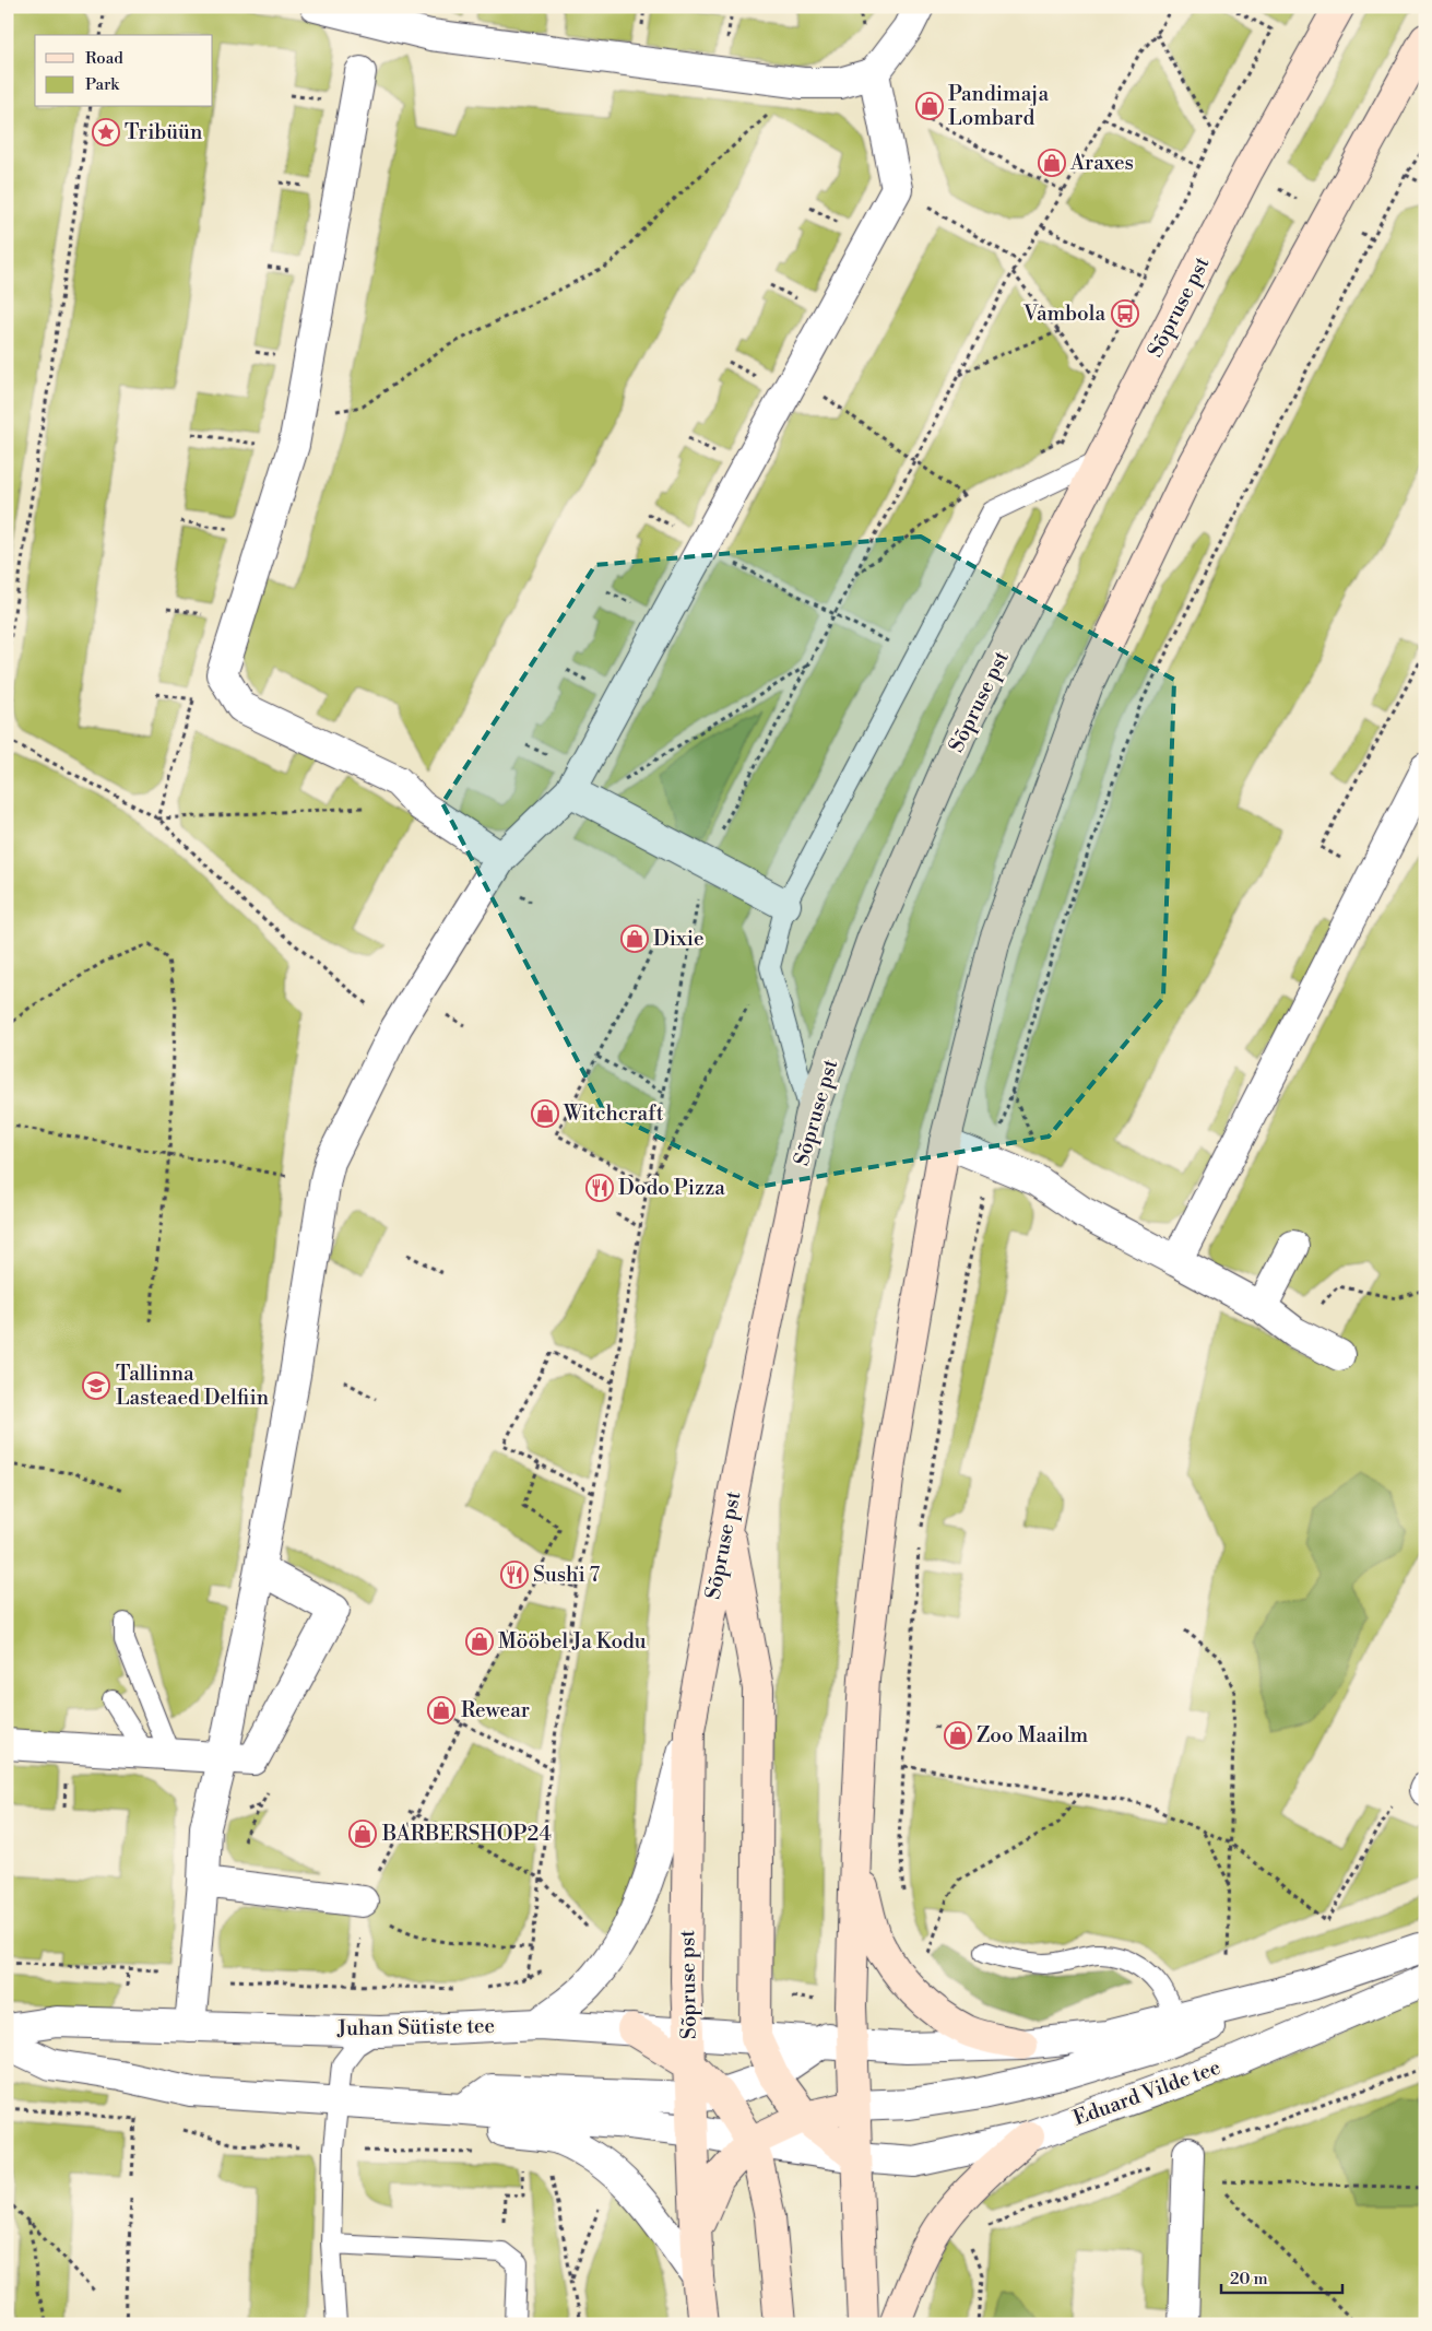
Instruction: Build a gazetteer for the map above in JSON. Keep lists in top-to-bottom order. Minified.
{"streets":{"main road":["Sõpruse pst"],"street":["Juhan Sütiste tee","Eduard Vilde tee"]},"crossings":[["Sõpruse pst","Juhan Sütiste tee"],["Sõpruse pst","Eduard Vilde tee"]],"places":{"shop":["Pandimaja Lombard","Araxes","Dixie","Witchcraft","Mööbel Ja Kodu","Rewear","Zoo Maailm","BARBERSHOP24"],"place":["Tribüün"],"bus stop":["Vambola"],"restaurant":["Dodo Pizza","Sushi 7"],"school or university":["Tallinna Lasteaed Delfiin"]},"legend":["Road","Park"],"scale_bar":"20 m"}
